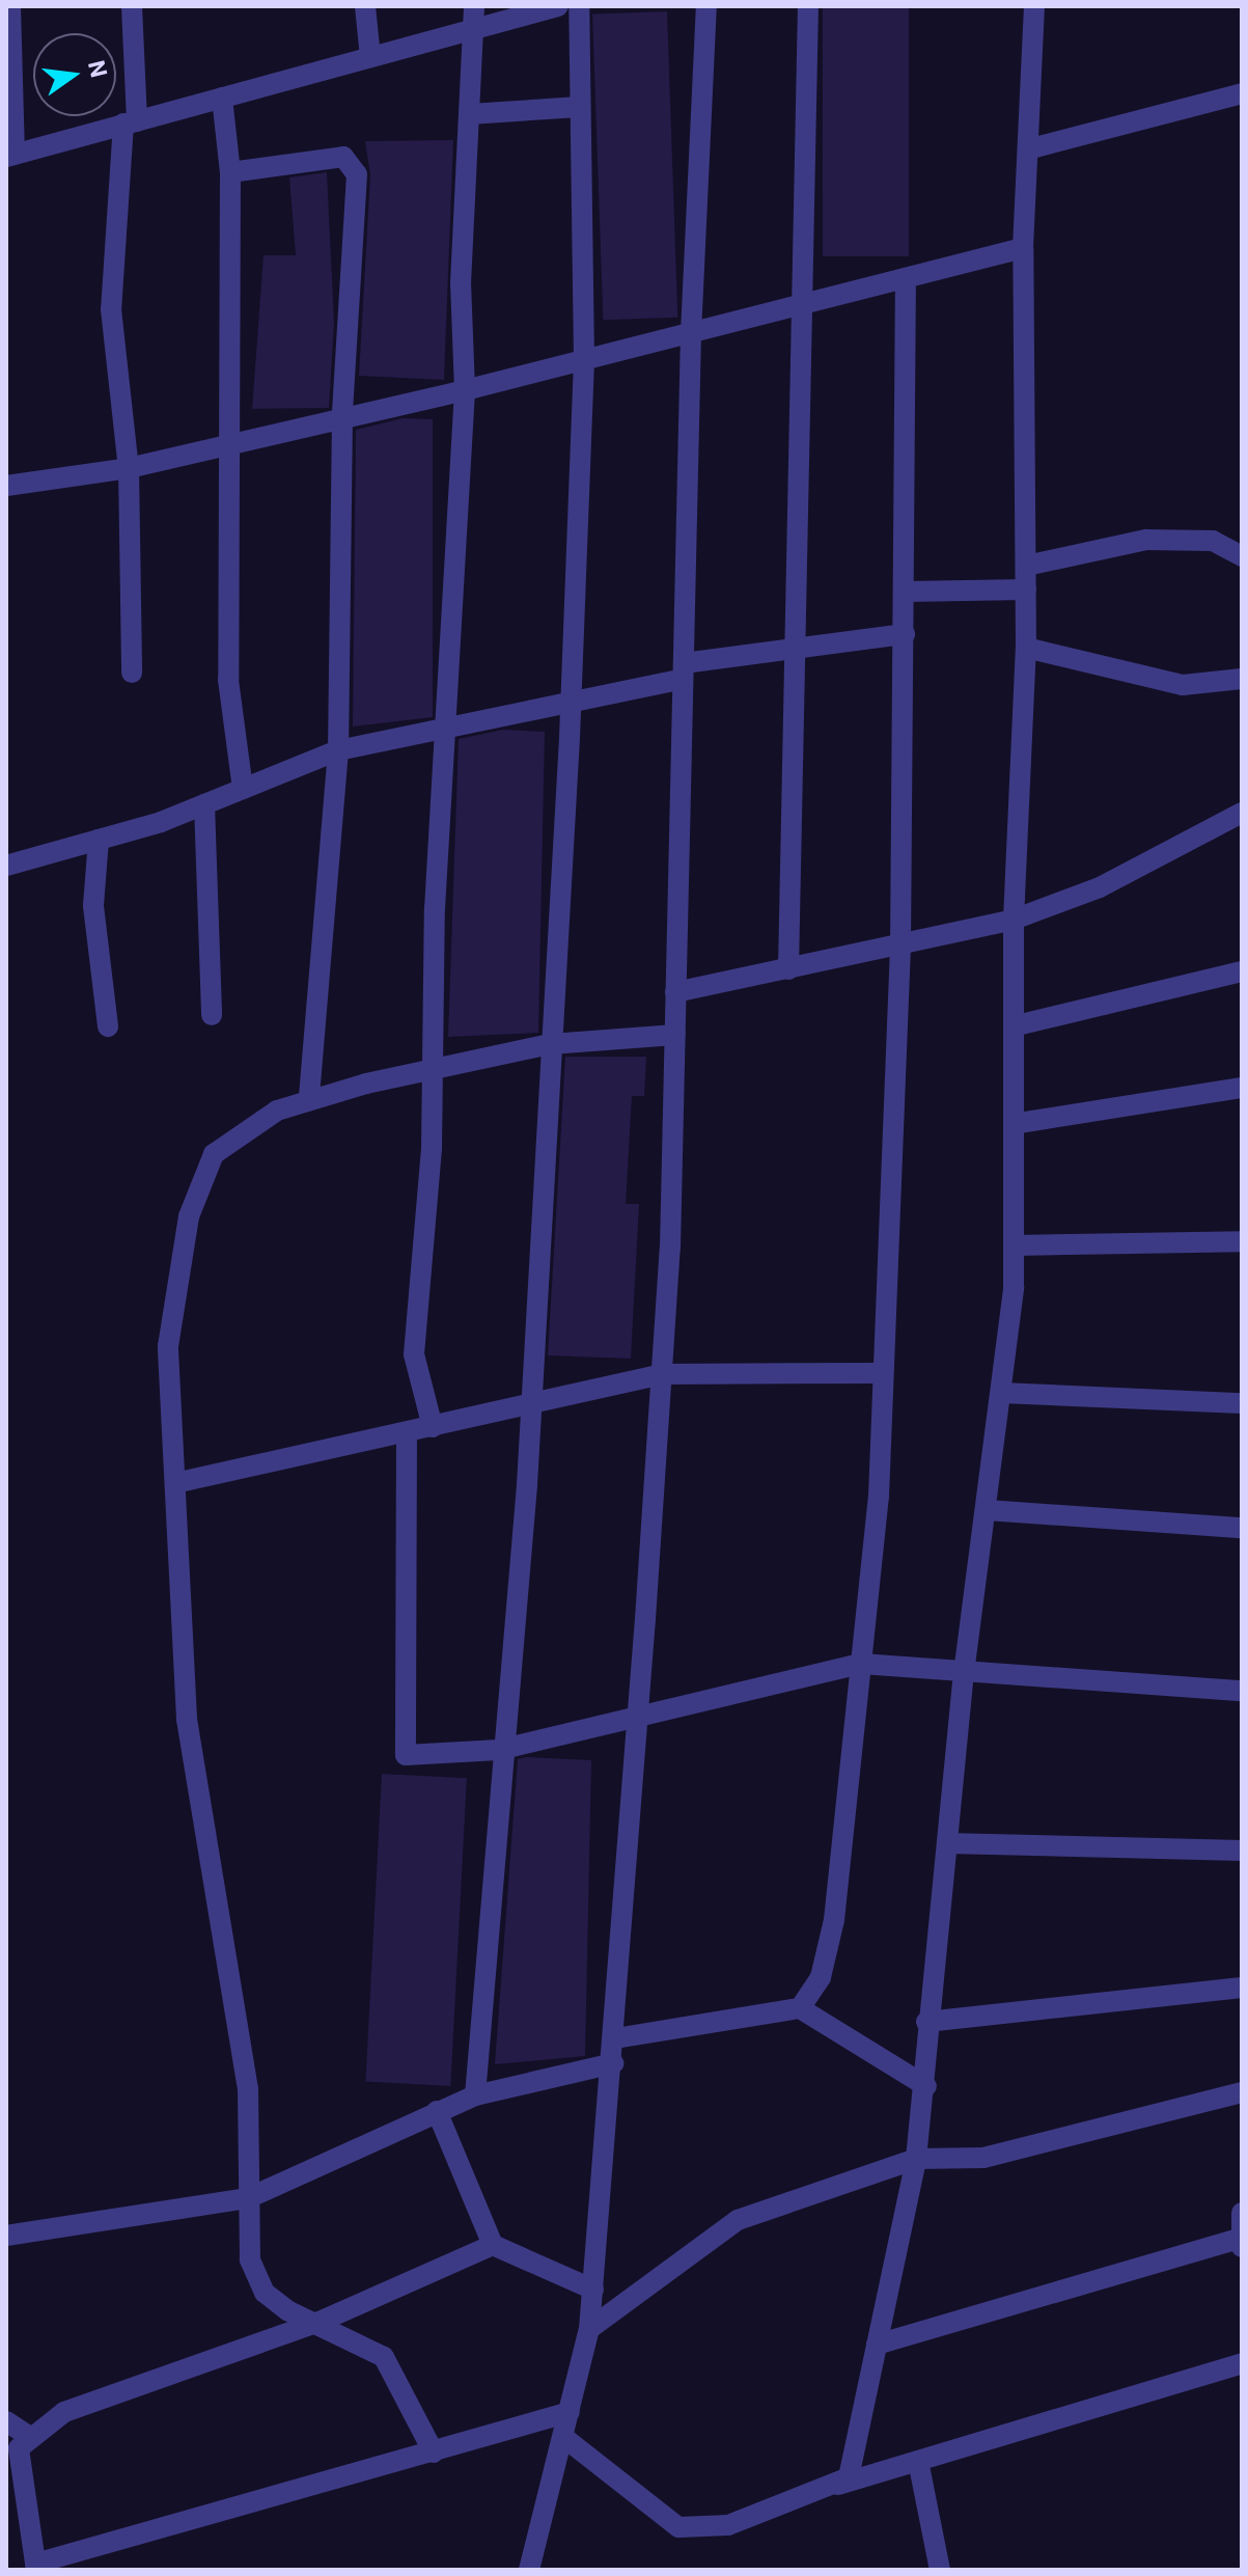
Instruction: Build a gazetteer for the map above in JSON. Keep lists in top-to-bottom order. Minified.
{"north":"right"}
